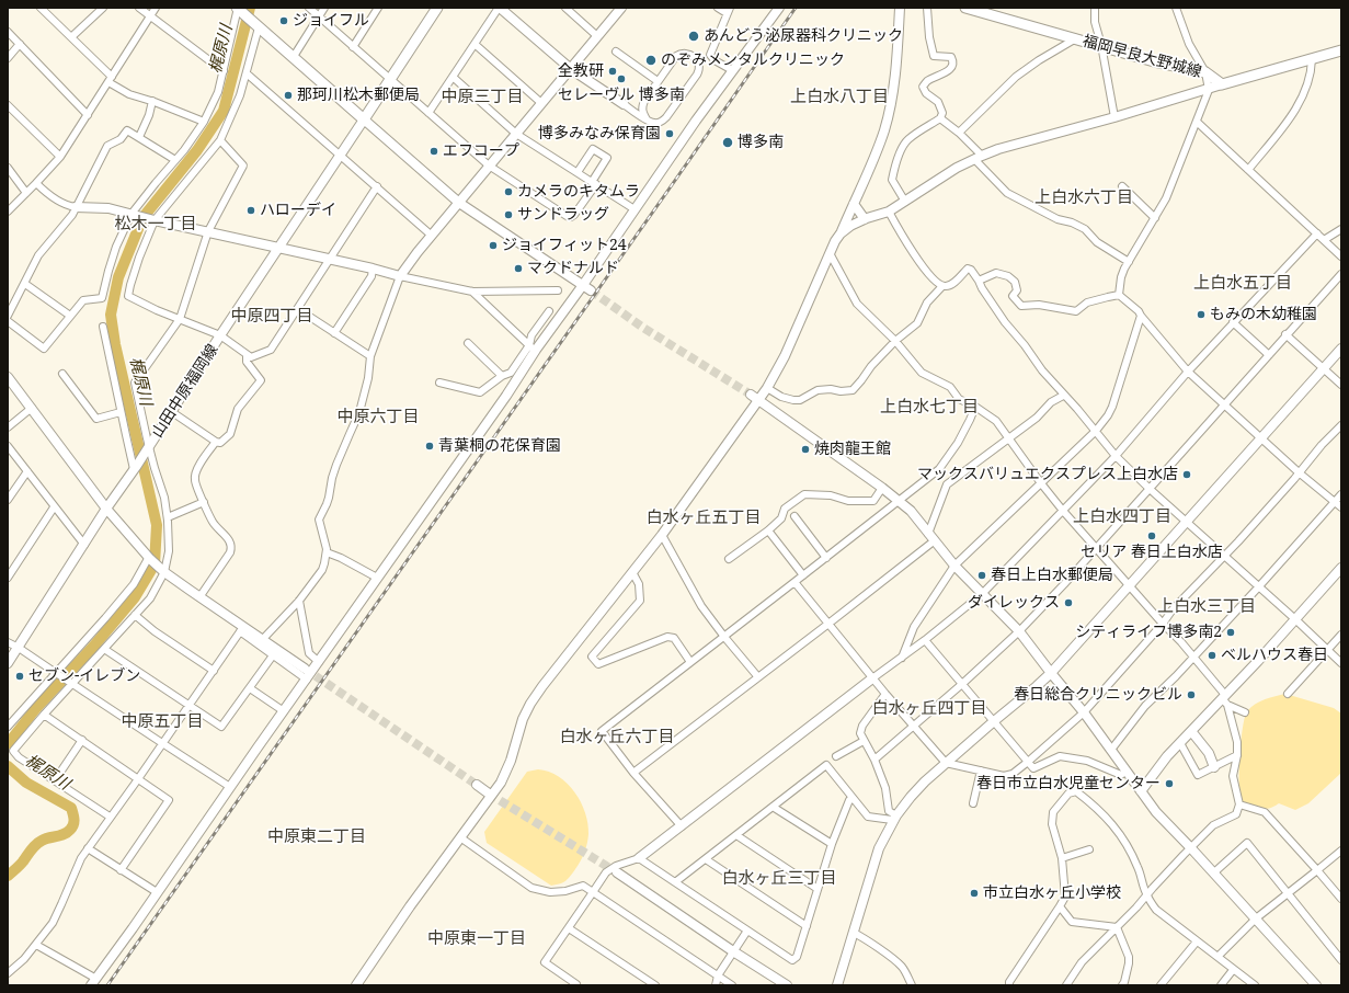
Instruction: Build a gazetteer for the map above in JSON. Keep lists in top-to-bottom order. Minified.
{"streets":{"main road":["福岡早良大野城線"],"street":["山田中原福岡線"]},"districts":["中原三丁目","上白水八丁目","上白水六丁目","松木一丁目","上白水五丁目","中原四丁目","上白水七丁目","中原六丁目","上白水四丁目","白水ヶ丘五丁目","上白水三丁目","白水ヶ丘四丁目","中原五丁目","白水ヶ丘六丁目","中原東二丁目","白水ヶ丘三丁目","中原東一丁目"],"water":["梶原川"],"places":["ジョイフル","あんどう泌尿器科クリニック","のぞみメンタルクリニック","全教研","セレーヴル 博多南","那珂川松木郵便局","博多みなみ保育園","博多南","エフコープ","カメラのキタムラ","ハローデイ","サンドラッグ","ジョイフィット24","マクドナルド","もみの木幼稚園","青葉桐の花保育園","焼肉龍王館","マックスバリュエクスプレス上白水店","セリア 春日上白水店","春日上白水郵便局","ダイレックス","シティライフ博多南2","ベルハウス春日","セブン-イレブン","春日総合クリニックビル","春日市立白水児童センター","市立白水ヶ丘小学校"]}
